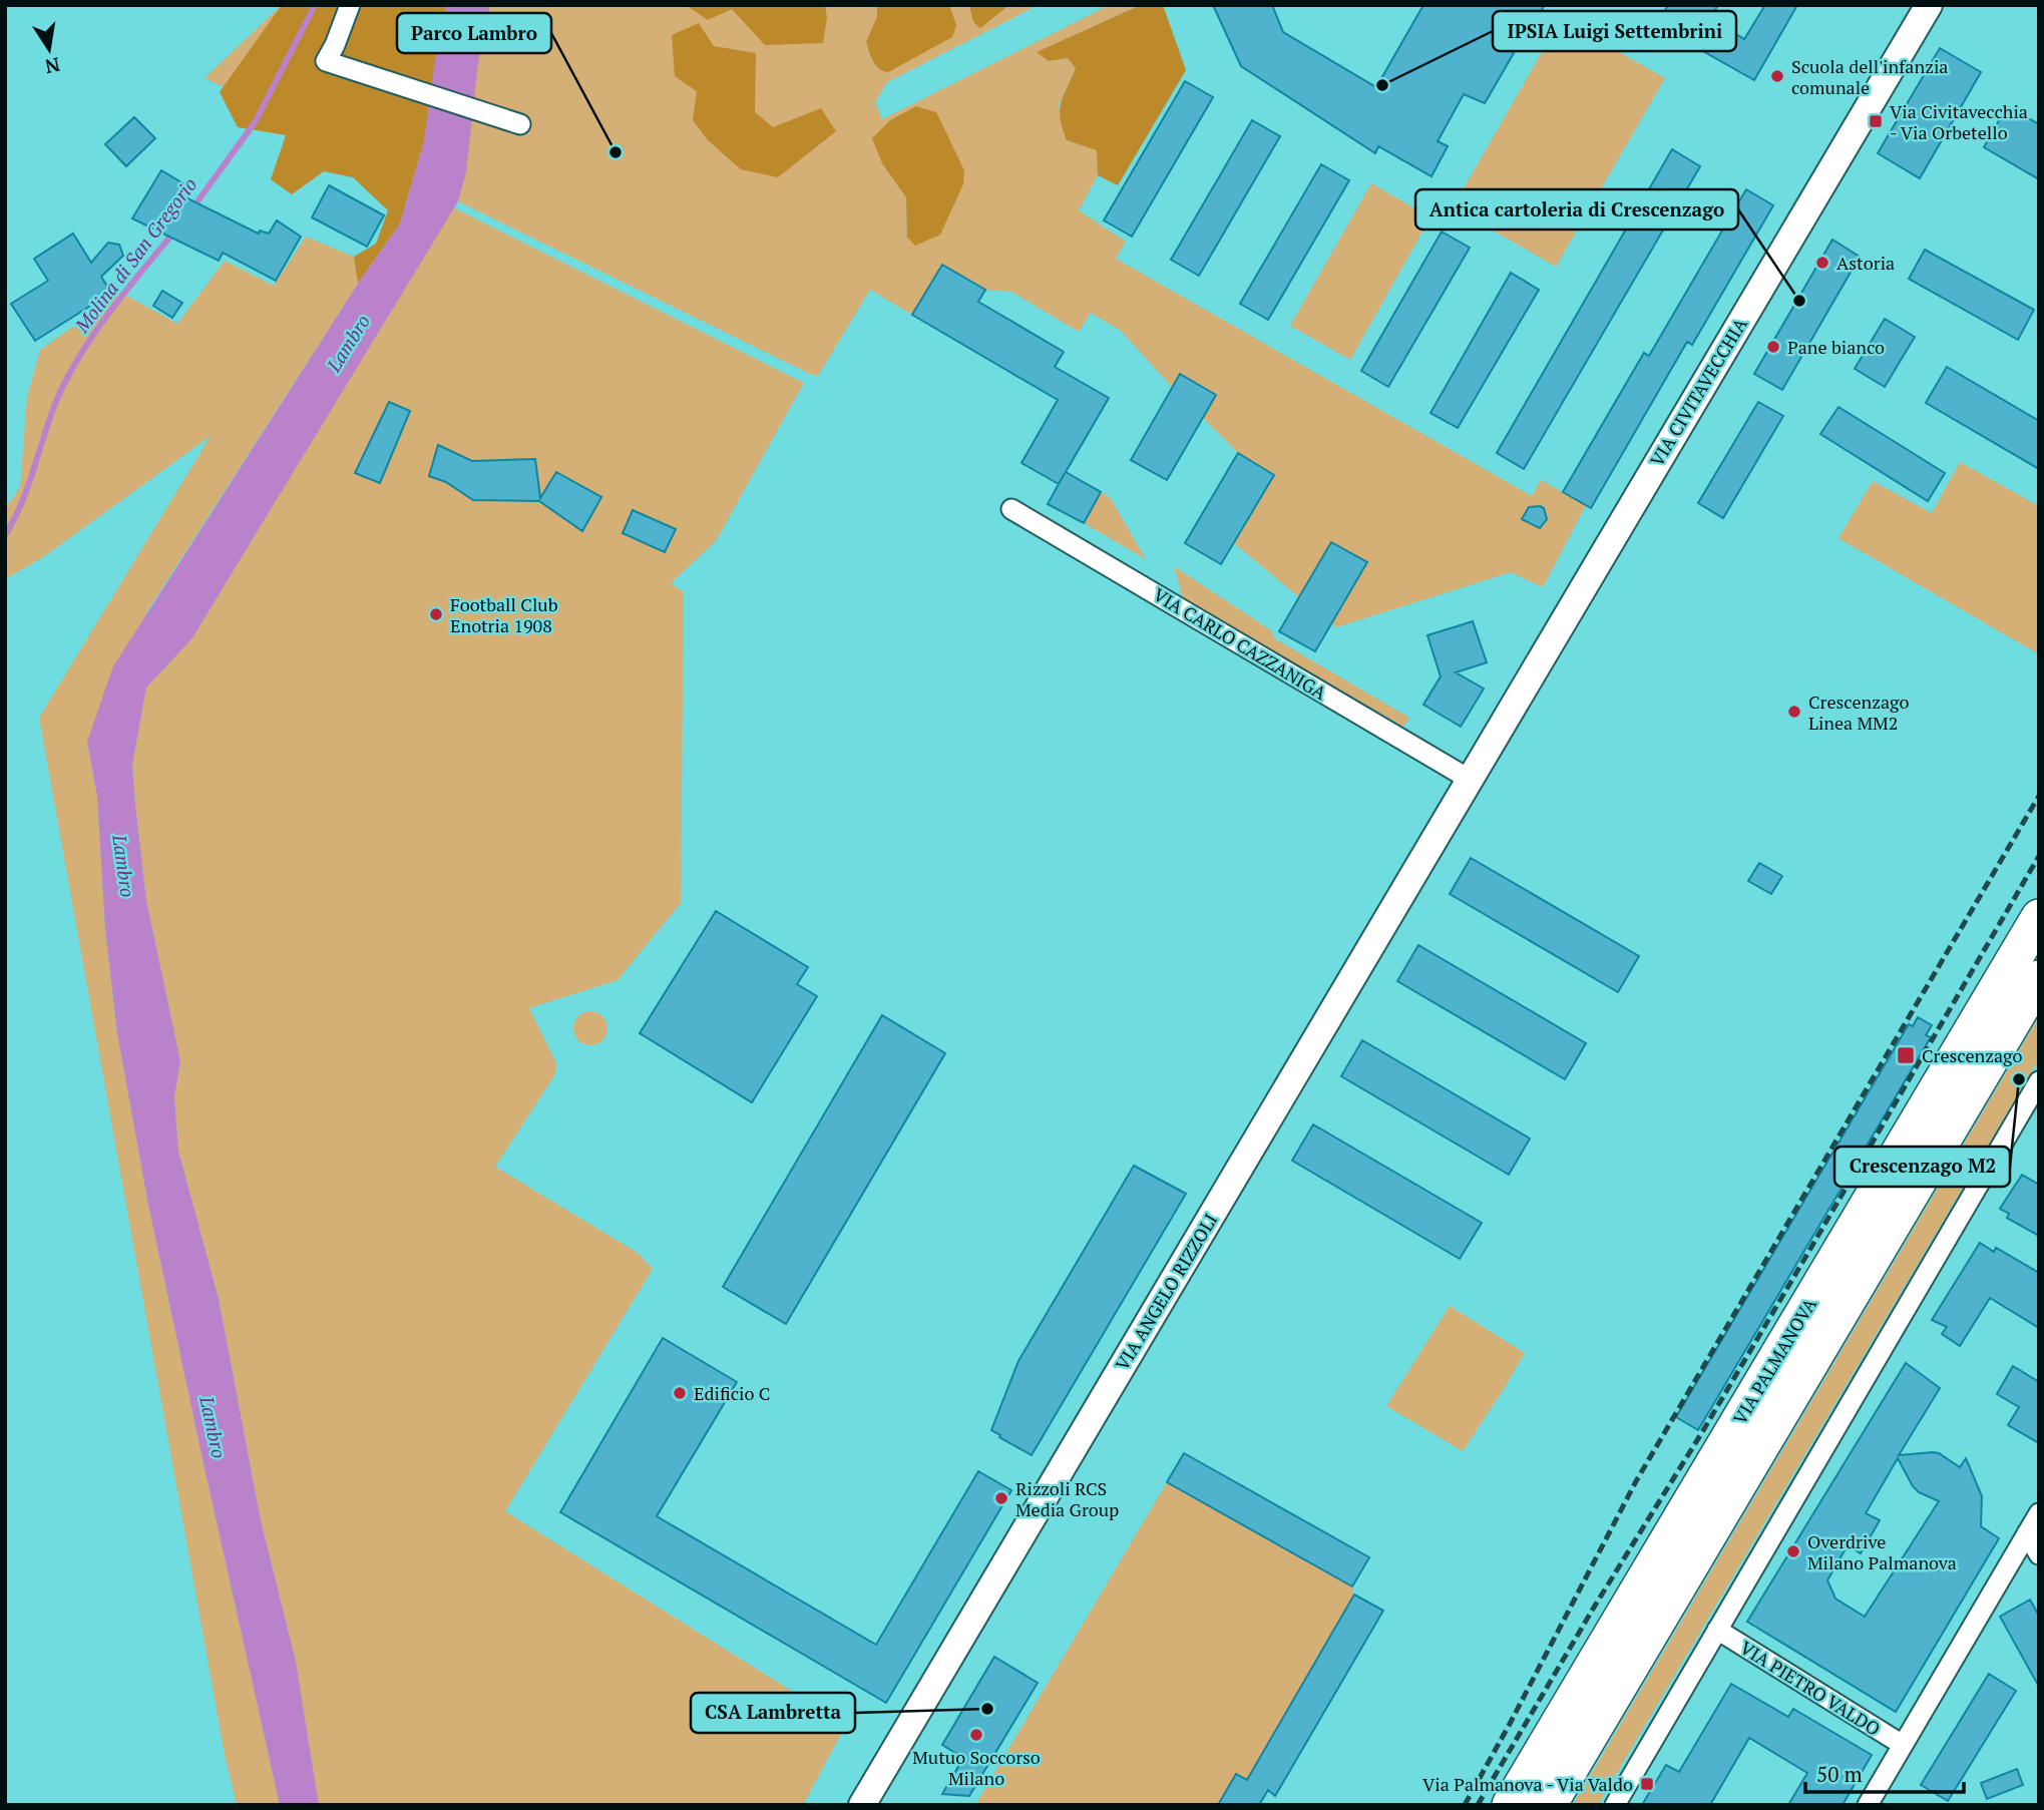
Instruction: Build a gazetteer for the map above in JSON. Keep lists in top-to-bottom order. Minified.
{"streets":{"highway":["VIA PALMANOVA"],"street":["VIA CIVITAVECCHIA","VIA CARLO CAZZANIGA","VIA ANGELO RIZZOLI","VIA PIETRO VALDO"]},"crossings":[["VIA CIVITAVECCHIA","VIA CARLO CAZZANIGA"],["VIA CIVITAVECCHIA","VIA ANGELO RIZZOLI"],["VIA CARLO CAZZANIGA","VIA ANGELO RIZZOLI"]],"water":["Molina di San Gregorio","Lambro"],"places":{"other":["Scuola dell'infanzia comunale","IPSIA Luigi Settembrini","Parco Lambro","Astoria","Antica cartoleria di Crescenzago","Pane bianco","Football Club Enotria 1908","Crescenzago Linea MM2","Crescenzago M2","Edificio C","Rizzoli RCS Media Group","Overdrive Milano Palmanova","CSA Lambretta","Mutuo Soccorso Milano"],"transit":["Via Civitavecchia - Via Orbetello","Crescenzago","Via Palmanova - Via Valdo"]},"scale_bar":"50 m","north":"bottom"}
